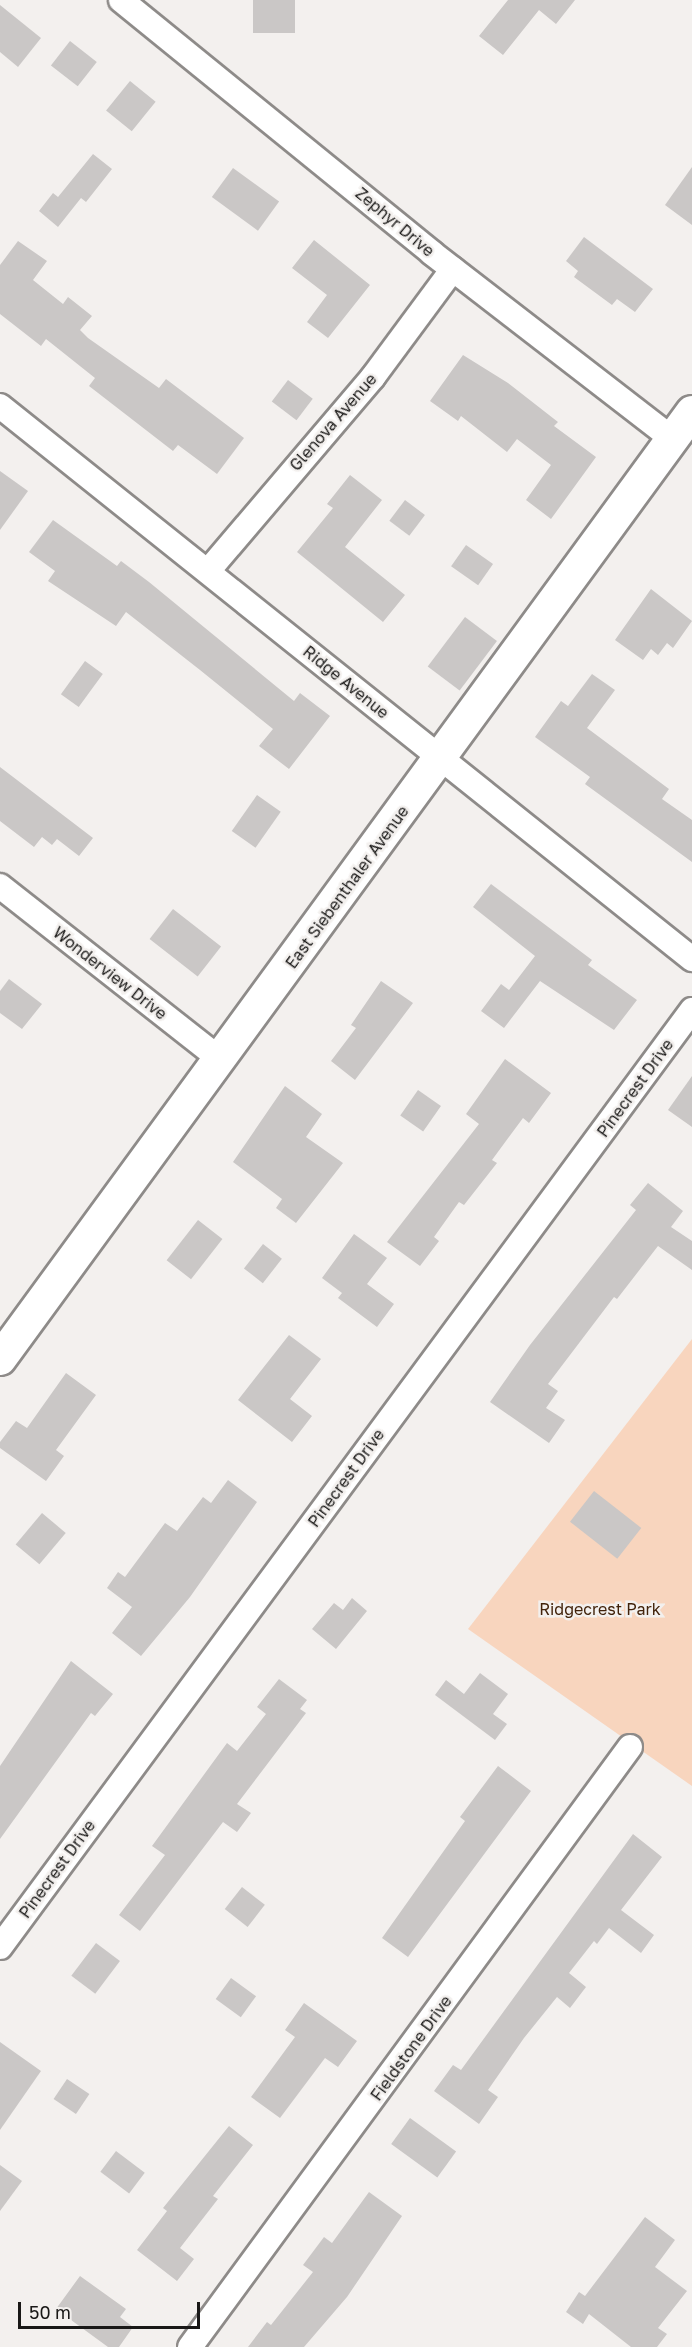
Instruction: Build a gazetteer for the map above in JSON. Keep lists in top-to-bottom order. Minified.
{"streets":{"main road":["East Siebenthaler Avenue"],"street":["Zephyr Drive","Glenova Avenue","Ridge Avenue","Wonderview Drive","Pinecrest Drive","Fieldstone Drive"]},"crossings":[["Zephyr Drive","Glenova Avenue"],["Zephyr Drive","East Siebenthaler Avenue"],["Glenova Avenue","Ridge Avenue"],["Ridge Avenue","East Siebenthaler Avenue"],["East Siebenthaler Avenue","Wonderview Drive"]],"parks":["Ridgecrest Park"],"scale_bar":"50 m"}
